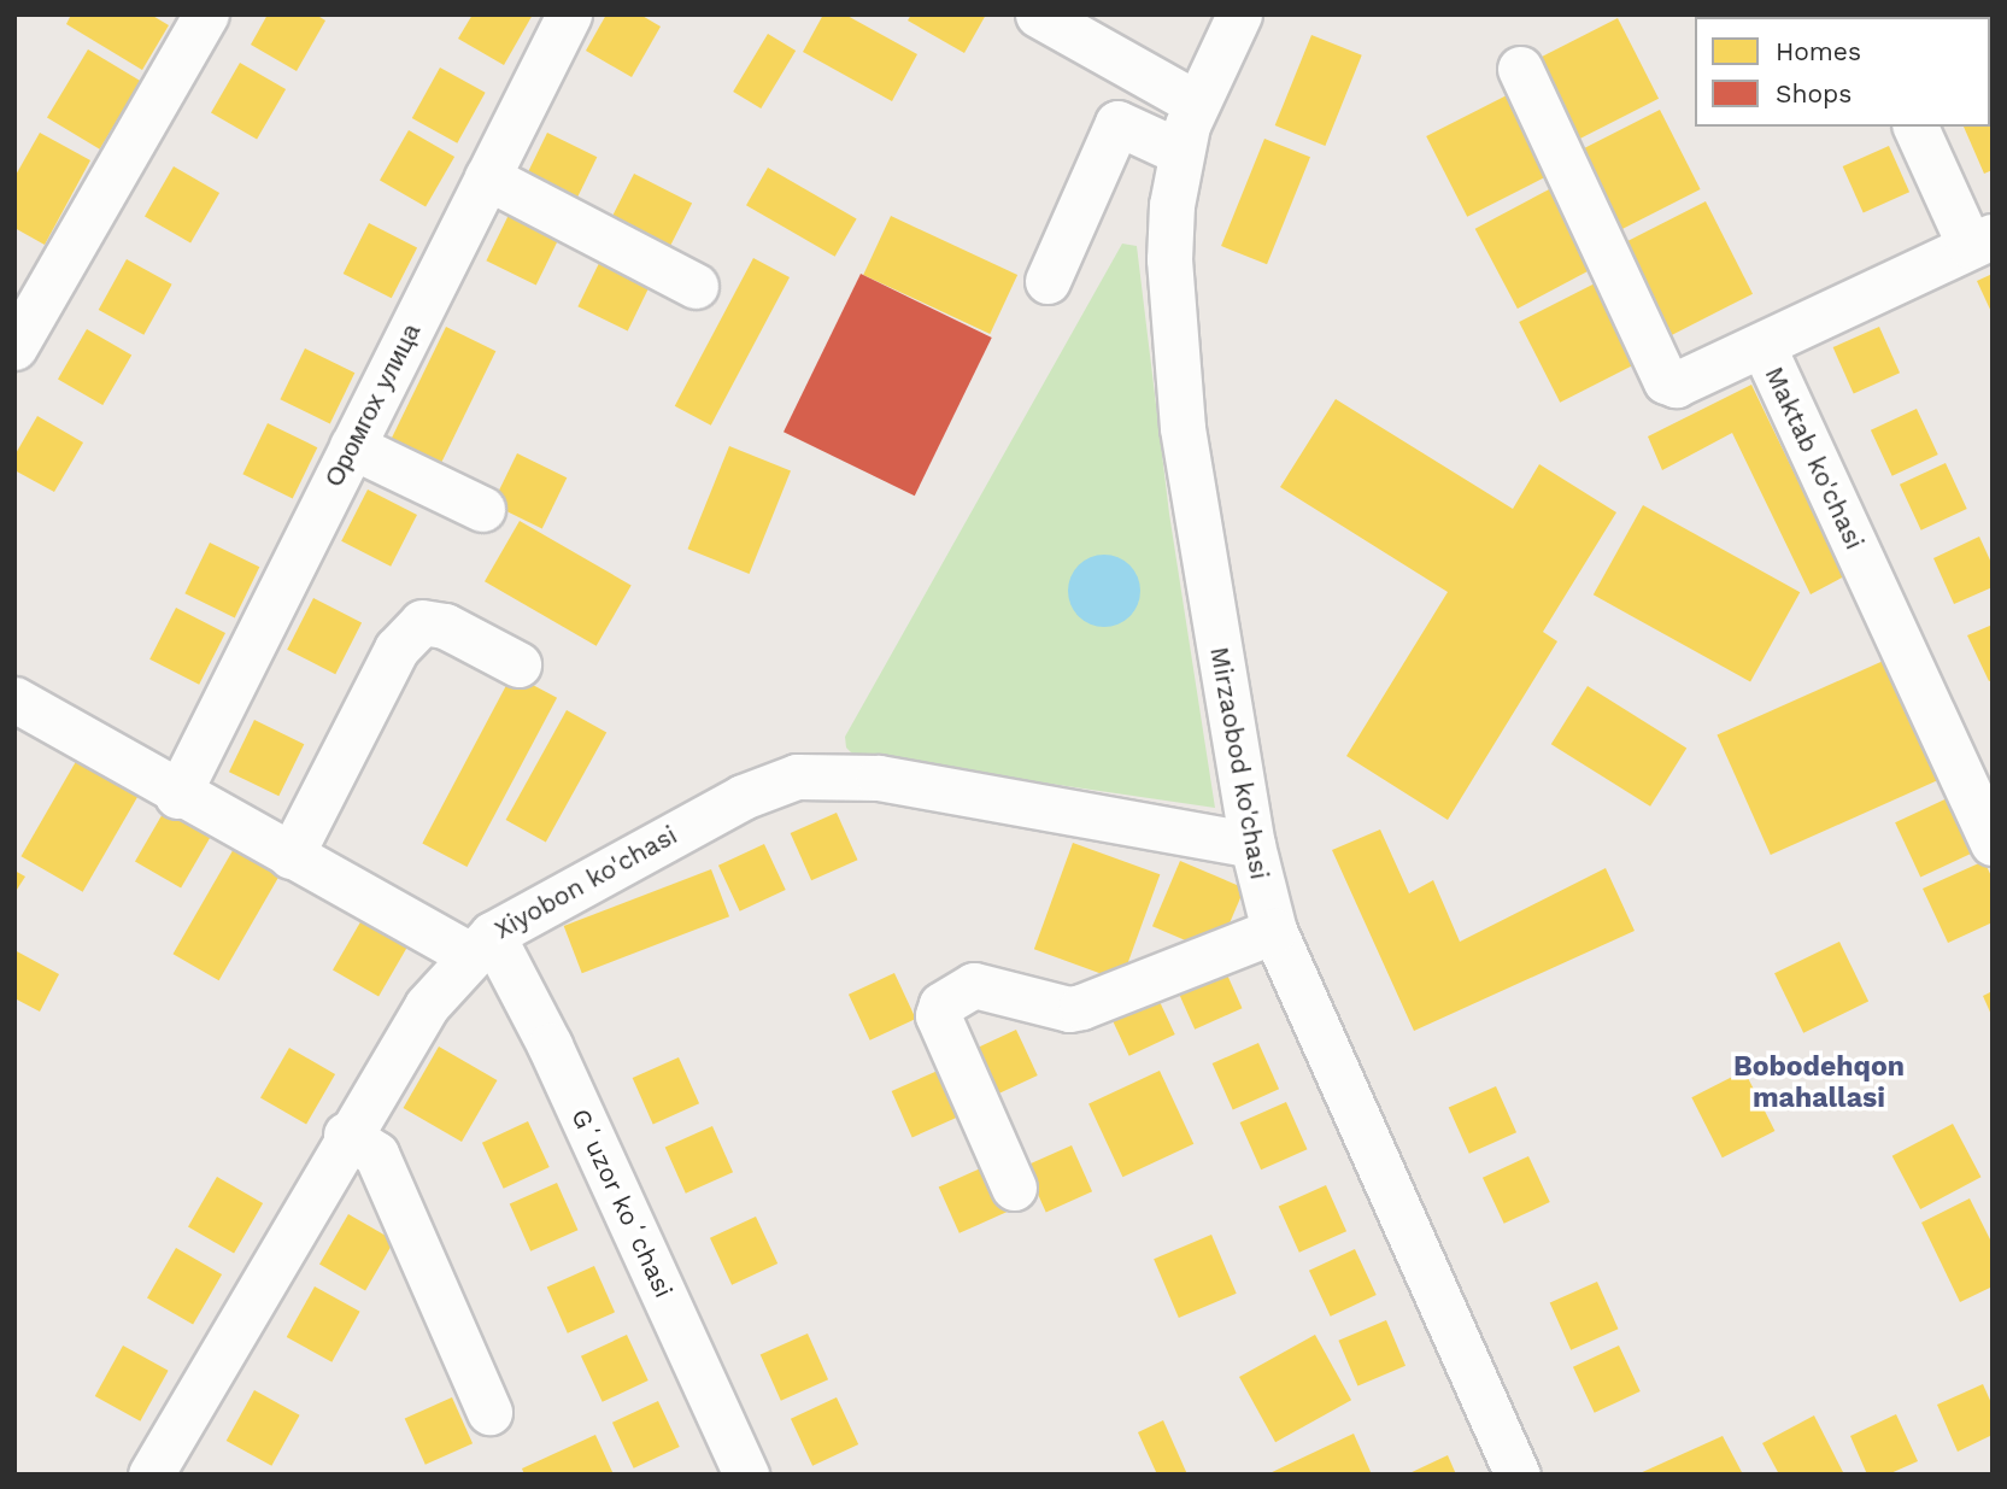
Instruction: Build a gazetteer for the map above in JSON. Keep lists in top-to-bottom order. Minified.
{"streets":{"street":["Оромгох улица","Maktab ko'chasi","Mirzaobod ko'chasi","Xiyobon ko'chasi","Gʻuzor koʻchasi"]},"crossings":[["Mirzaobod ko'chasi","Xiyobon ko'chasi"],["Xiyobon ko'chasi","Gʻuzor koʻchasi"]],"districts":["Bobodehqon mahallasi"],"legend":["Homes","Shops"]}
